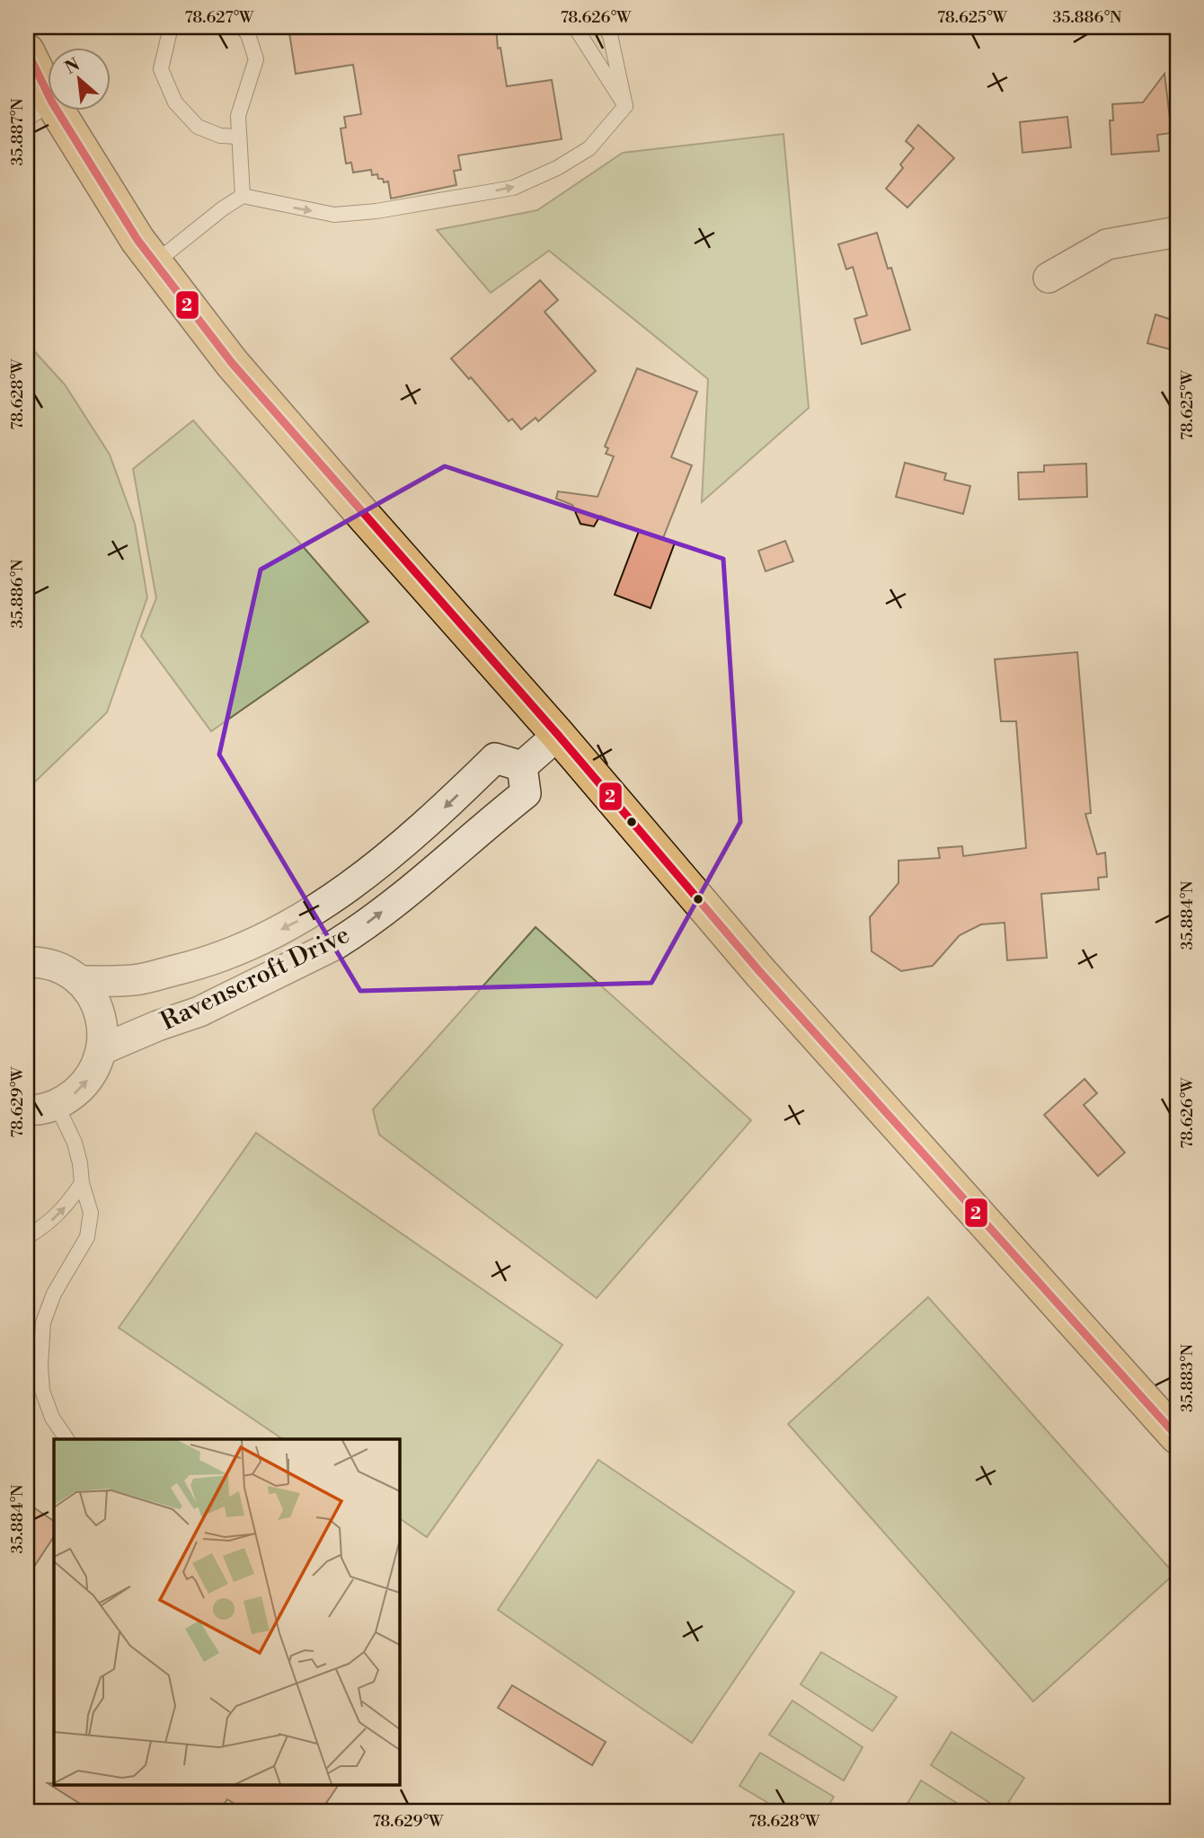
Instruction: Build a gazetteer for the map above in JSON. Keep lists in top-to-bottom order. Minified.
{"streets":{"street":["Ravenscroft Drive"]},"lines":["transit line 2"],"north":"top left","coordinates":["78.627°W","78.626°W","78.625°W","35.886°N","35.887°N","78.628°W","35.884°N","78.629°W","35.883°N"]}
